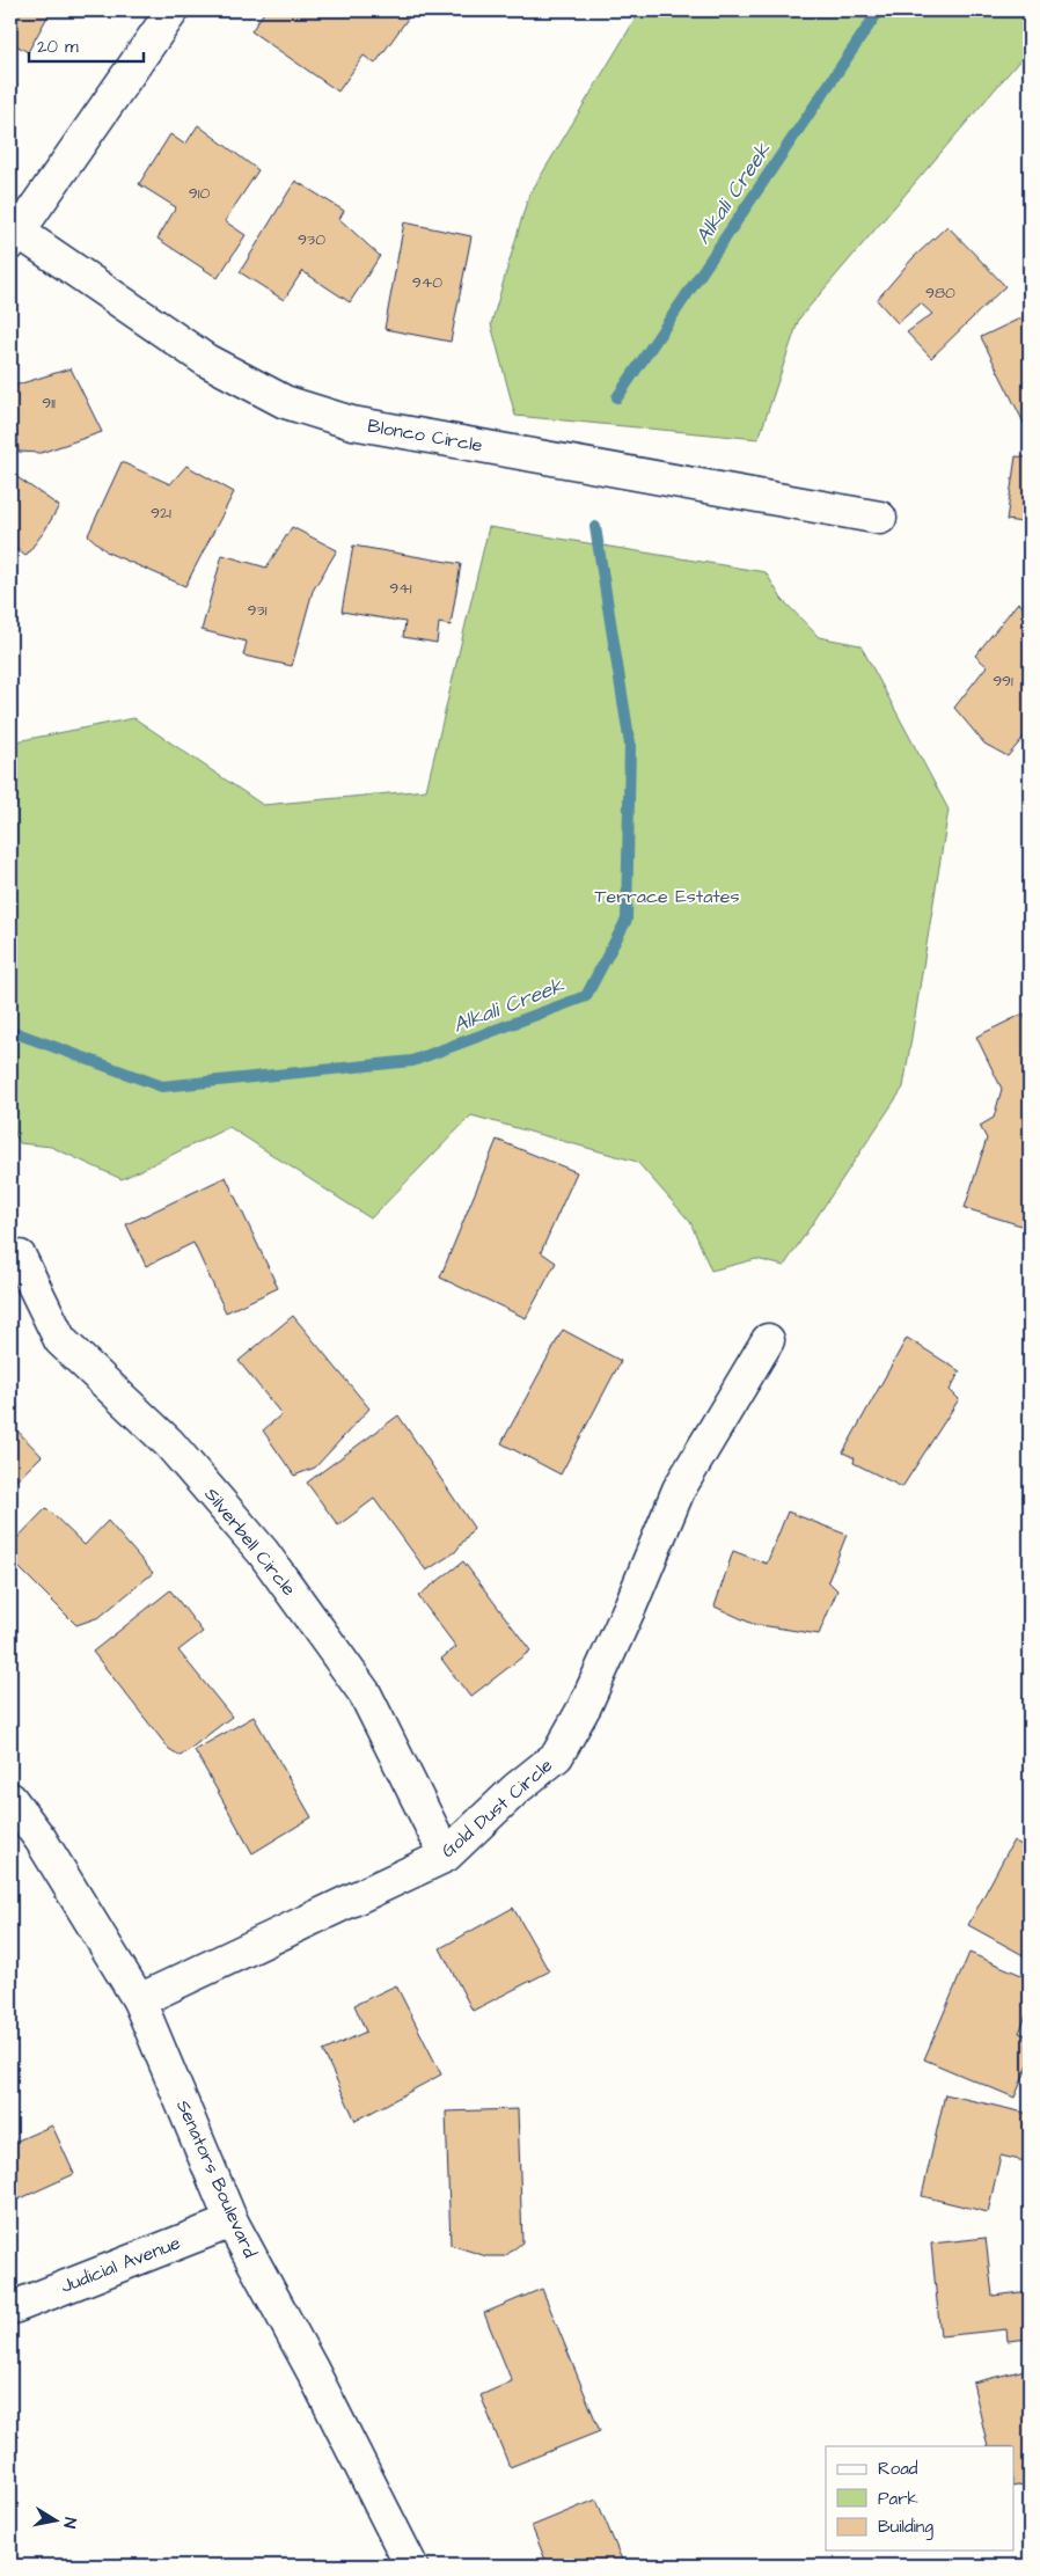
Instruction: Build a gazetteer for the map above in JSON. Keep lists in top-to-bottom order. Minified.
{"streets":{"street":["Blonco Circle","Silverbell Circle","Gold Dust Circle","Senators Boulevard","Judicial Avenue"]},"crossings":[["Silverbell Circle","Gold Dust Circle"],["Gold Dust Circle","Senators Boulevard"],["Senators Boulevard","Judicial Avenue"]],"water":["Alkali Creek"],"parks":["Terrace Estates"],"house_numbers":["910","930","940","980","911","921","941","931","991"],"legend":["Road","Park","Building"],"scale_bar":"20 m","north":"right"}
